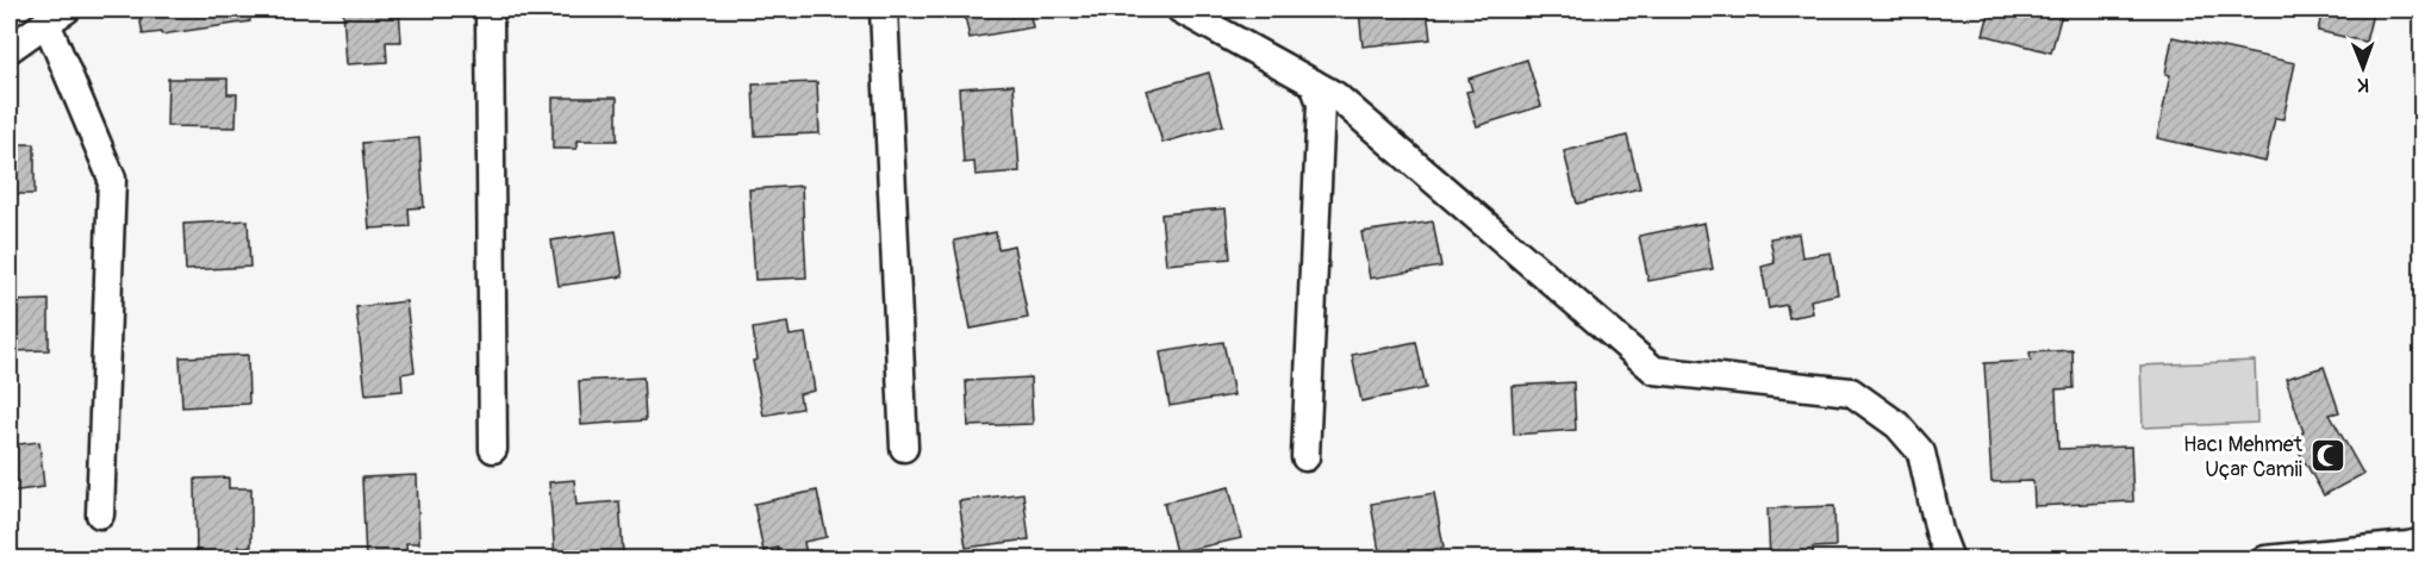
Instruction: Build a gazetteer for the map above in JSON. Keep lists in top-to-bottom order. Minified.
{"places":{"mosque":["Hacı Mehmet Uçar Camii"]},"north":"bottom"}
